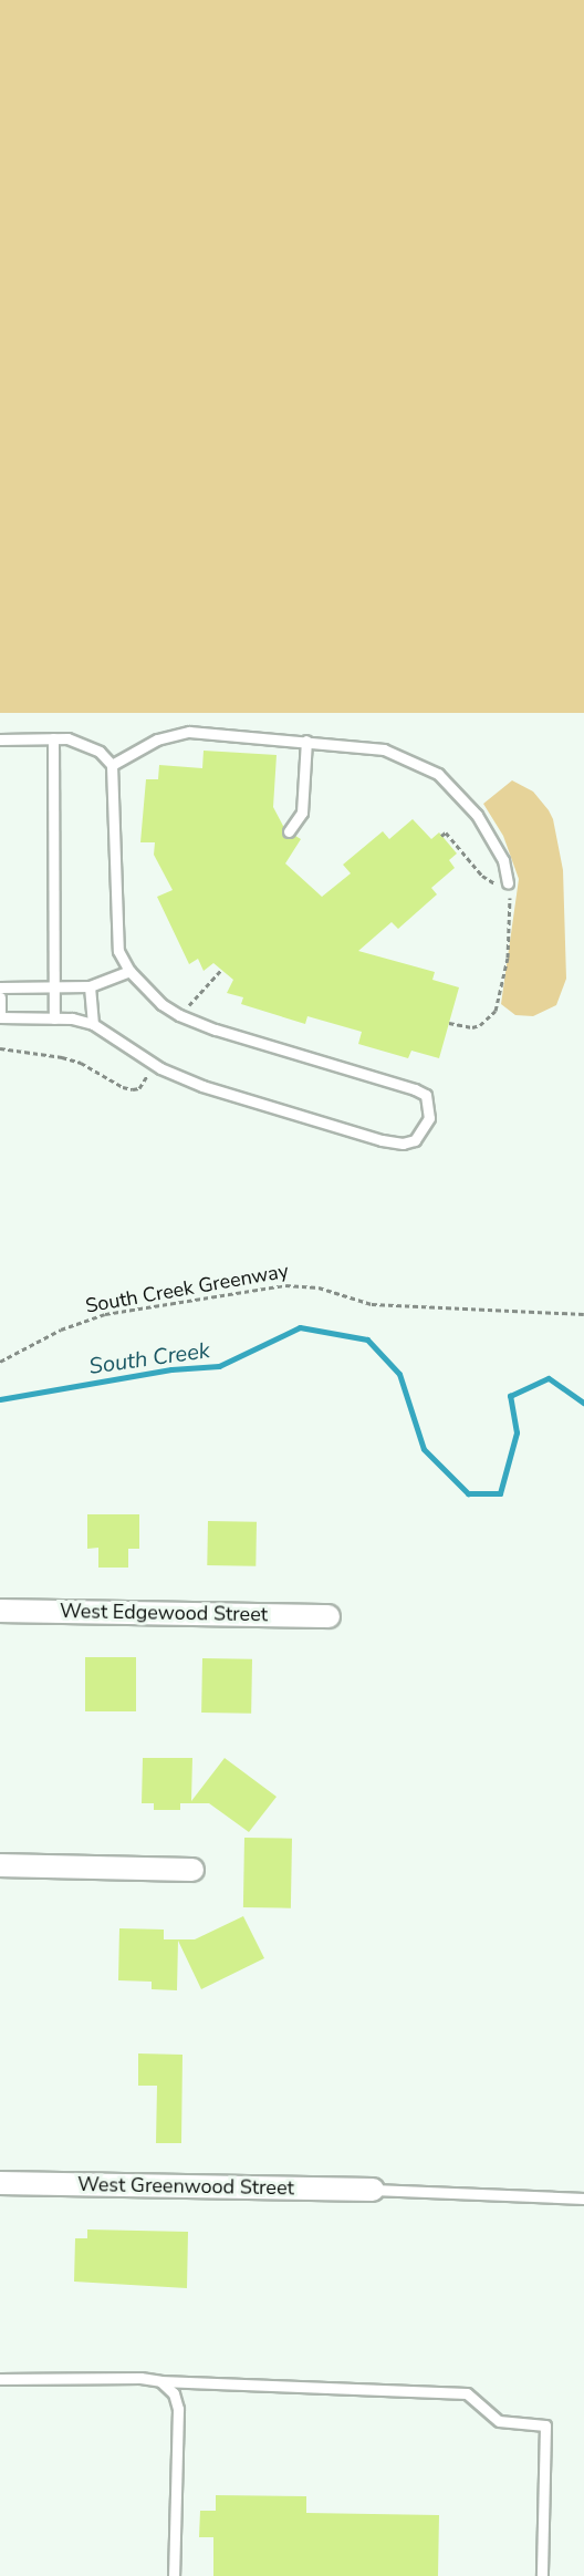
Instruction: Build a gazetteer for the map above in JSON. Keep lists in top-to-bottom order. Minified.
{"streets":{"street":["West Edgewood Street","West Greenwood Street"],"path":["South Creek Greenway"]},"water":["South Creek"]}
